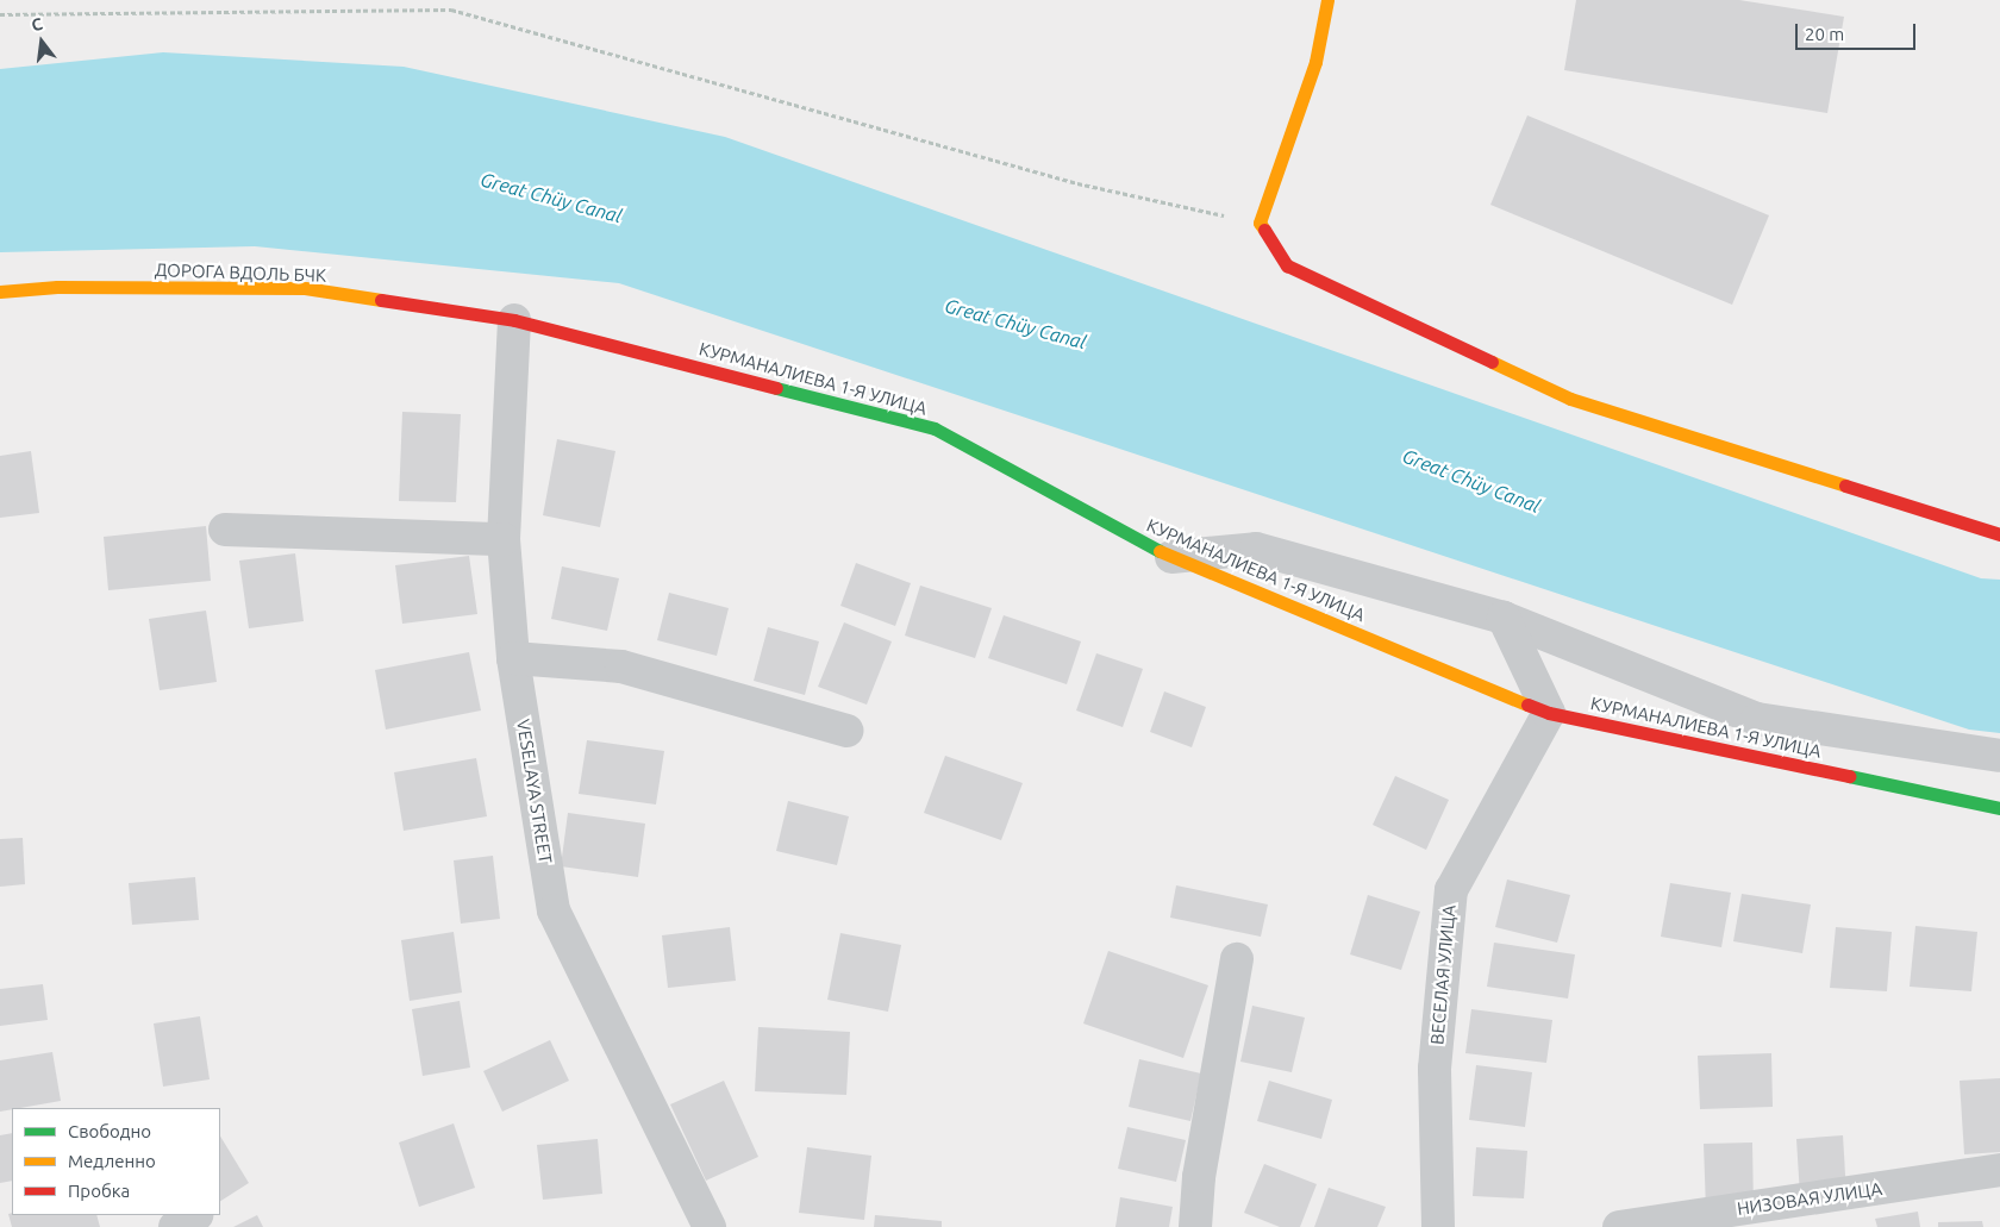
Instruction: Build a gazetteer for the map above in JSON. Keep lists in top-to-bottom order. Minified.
{"streets":{"street":["ДОРОГА ВДОЛЬ БЧК","КУРМАНАЛИЕВА 1-Я УЛИЦА","VESELAYA STREET","ВЕСЕЛАЯ УЛИЦА","НИЗОВАЯ УЛИЦА"]},"crossings":[["ДОРОГА ВДОЛЬ БЧК","КУРМАНАЛИЕВА 1-Я УЛИЦА"],["ДОРОГА ВДОЛЬ БЧК","VESELAYA STREET"],["КУРМАНАЛИЕВА 1-Я УЛИЦА","VESELAYA STREET"],["КУРМАНАЛИЕВА 1-Я УЛИЦА","ВЕСЕЛАЯ УЛИЦА"]],"water":["Great Chüy Canal"],"legend":["Свободно","Медленно","Пробка"],"scale_bar":"20 m","north":"top"}
